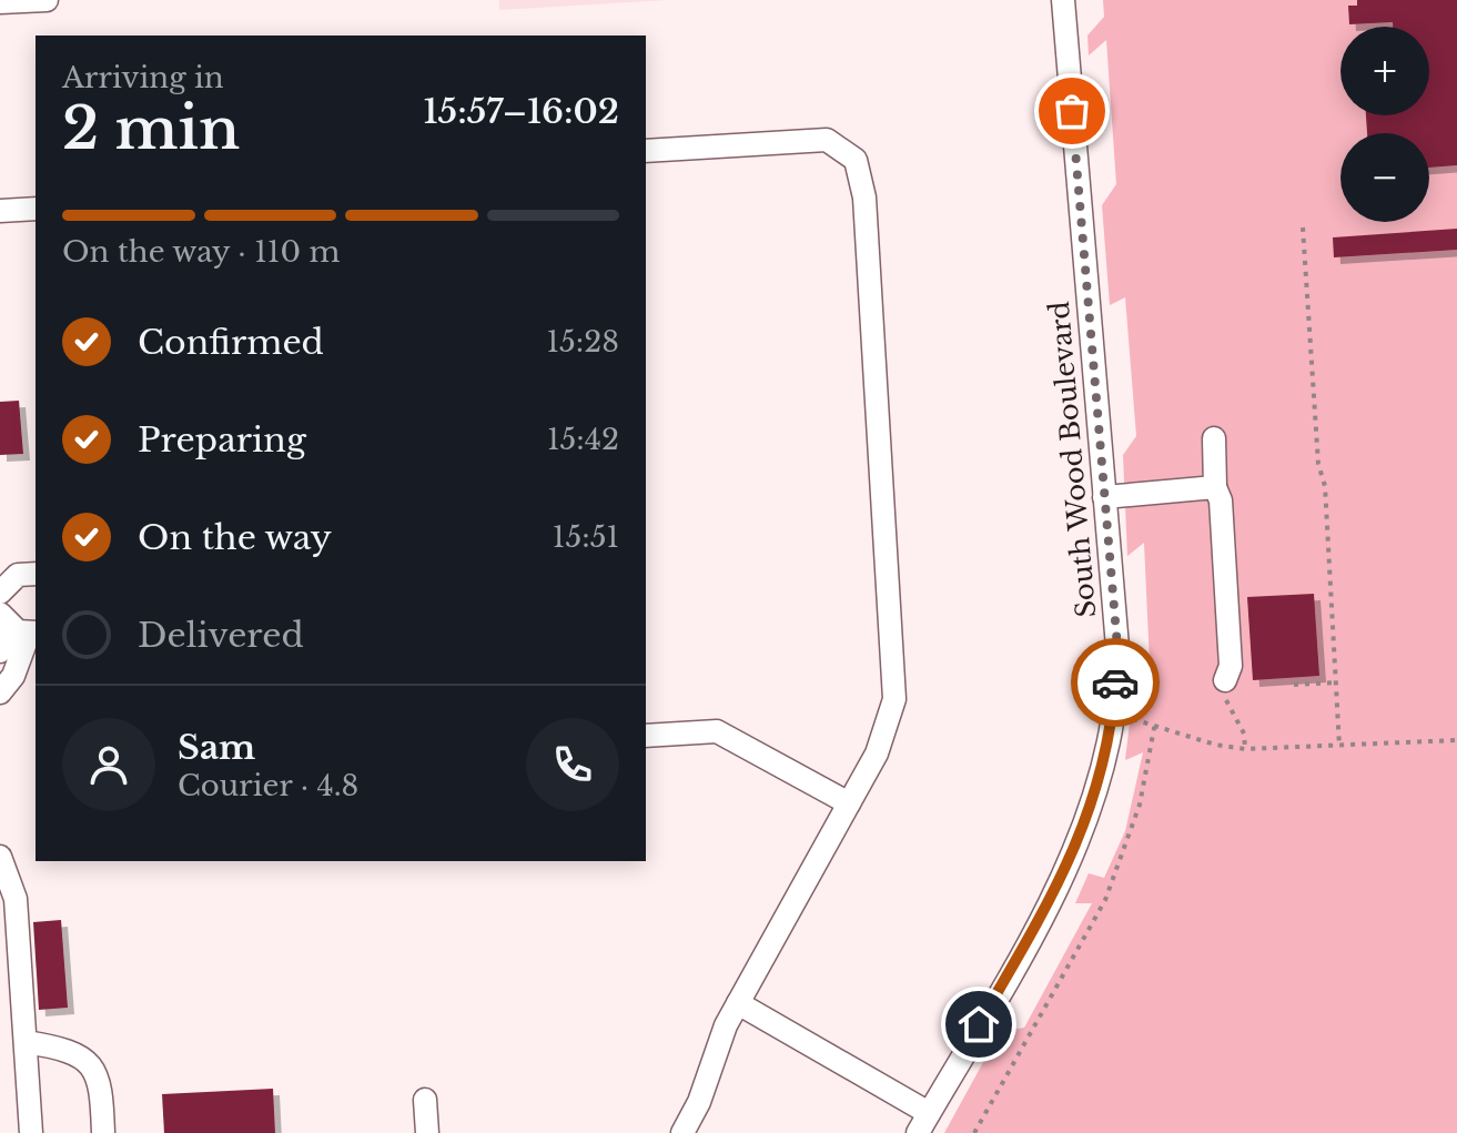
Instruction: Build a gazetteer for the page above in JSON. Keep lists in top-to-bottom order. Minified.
{"streets":{"street":["South Wood Boulevard"]},"page":{"map_buttons":["+","−"],"heading":["2 min","Arriving in","15:57–16:02"],"panel":["Sam","Courier · 4.8"],"bar":"On the way · 110 m","list":[["Confirmed","15:28"],["Preparing","15:42"],["On the way","15:51"],"Delivered"]}}
